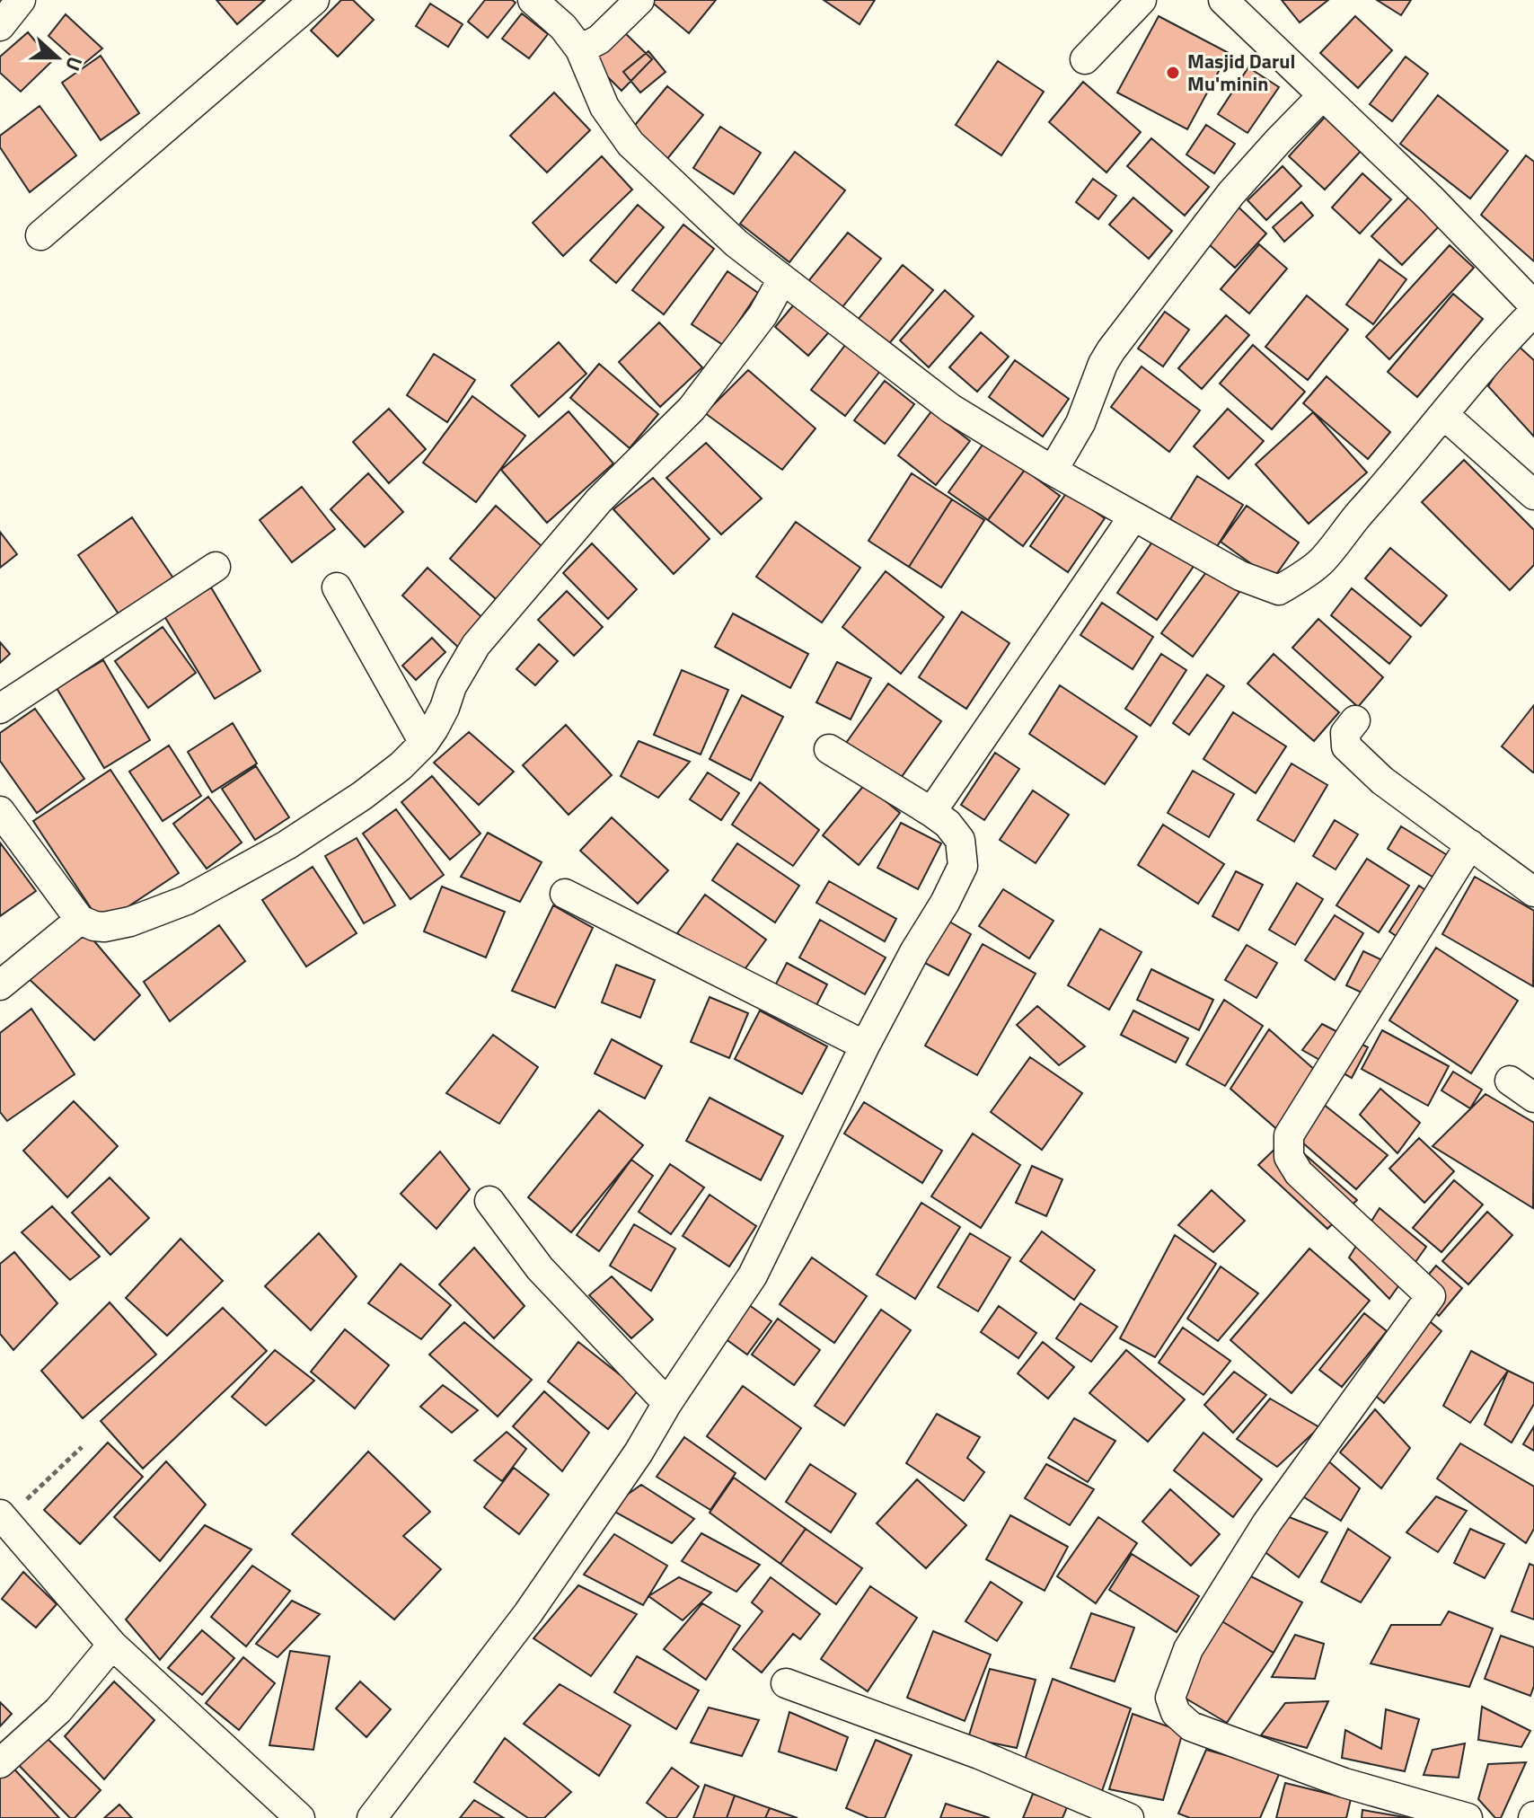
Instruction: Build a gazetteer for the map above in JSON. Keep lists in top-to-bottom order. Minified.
{"places":["Masjid Darul Mu'minin"],"north":"right"}
